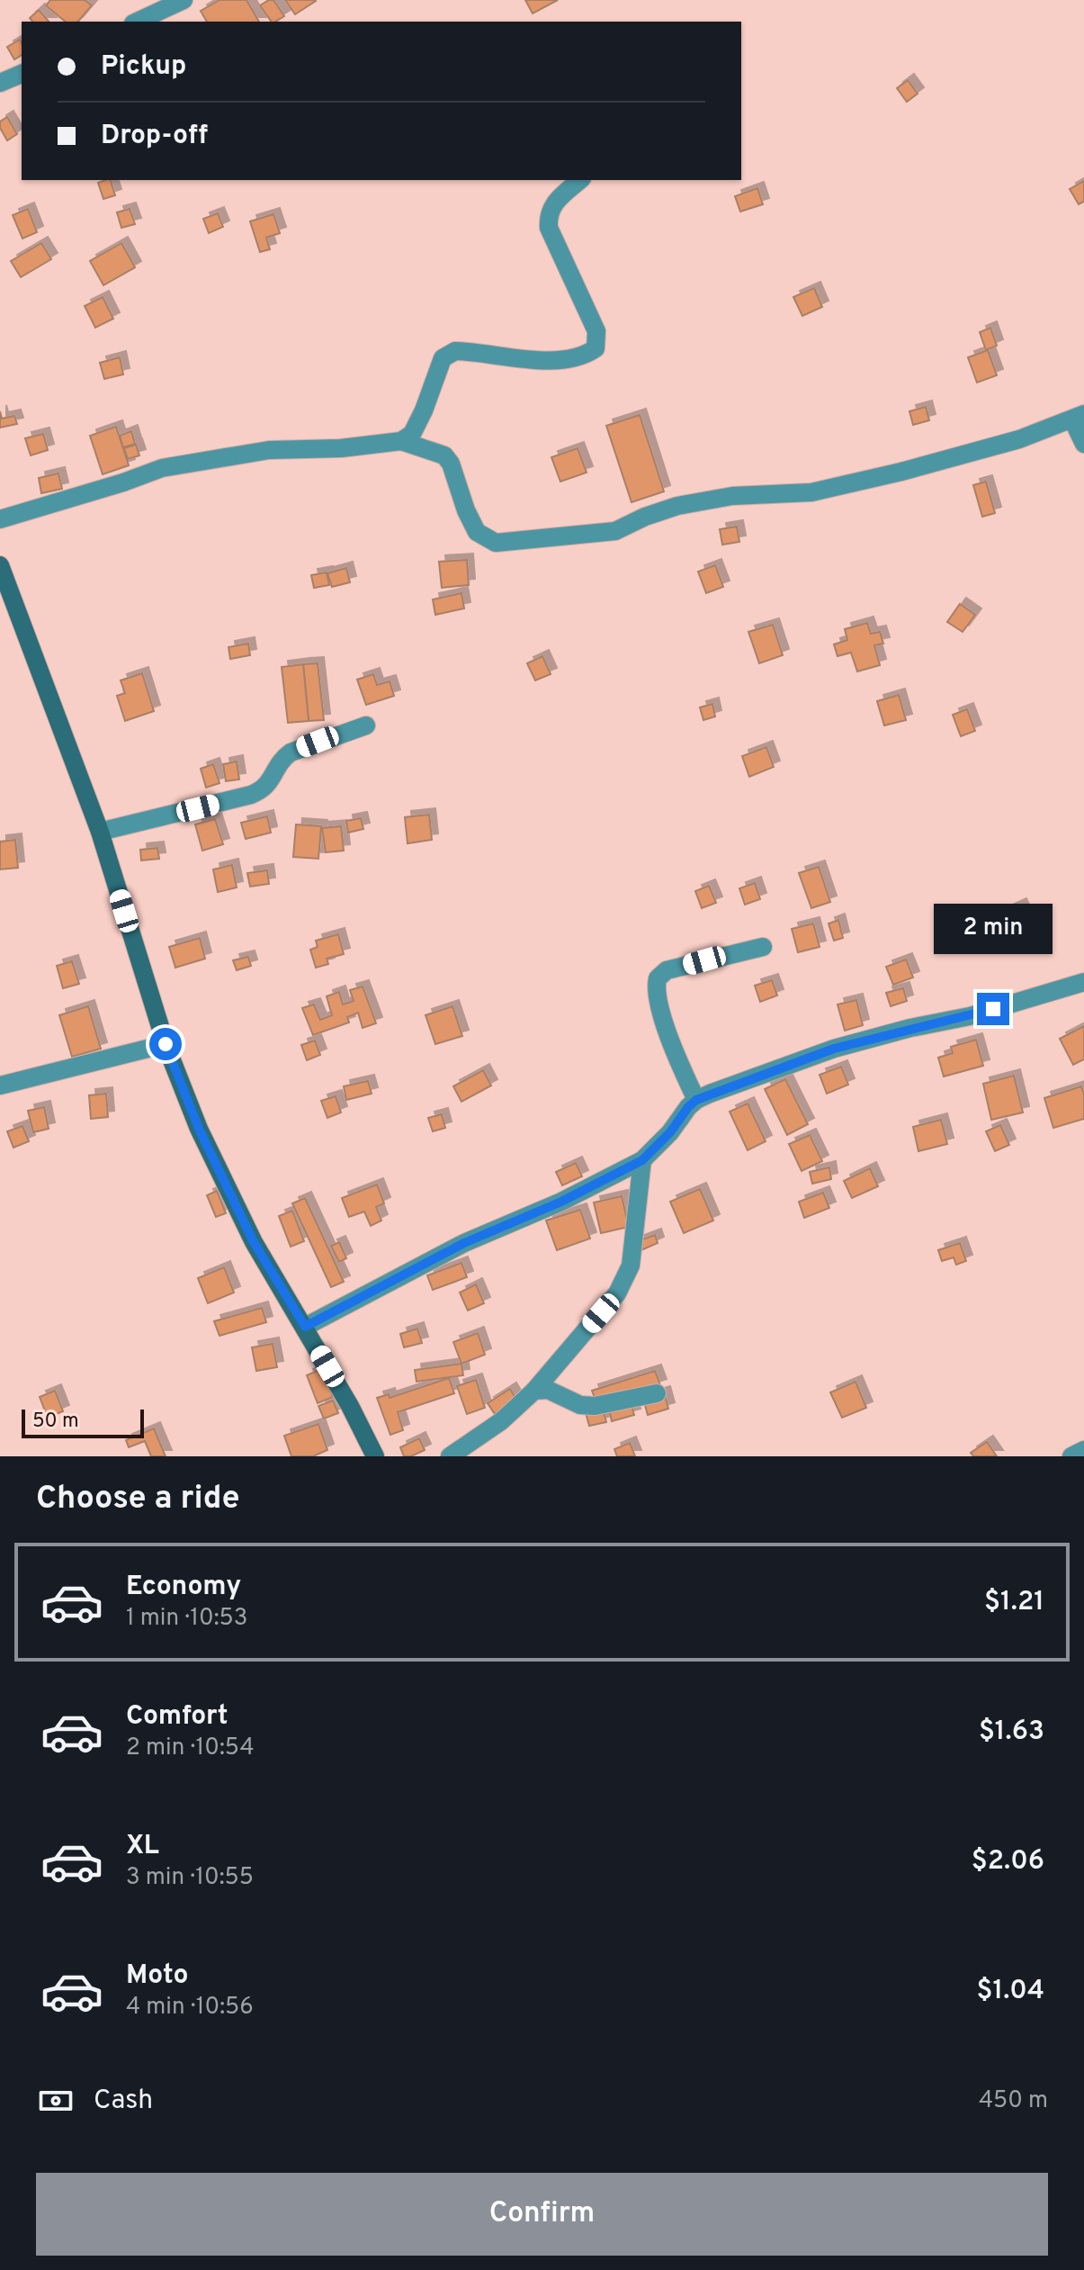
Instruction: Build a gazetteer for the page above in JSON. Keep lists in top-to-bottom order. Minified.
{"scale_bar":"50 m","page":{"banner":["Pickup","Drop-off"],"bubble":"2 min","scale":"50 m","heading":"Choose a ride","list":[{"name":"Economy","note":"1 min · 10:53","value":"$1.21"},{"name":"Comfort","note":"2 min · 10:54","value":"$1.63"},{"name":"XL","note":"3 min · 10:55","value":"$2.06"},{"name":"Moto","note":"4 min · 10:56","value":"$1.04"}],"pay":["Cash","450 m"],"buttons":"Confirm"}}
